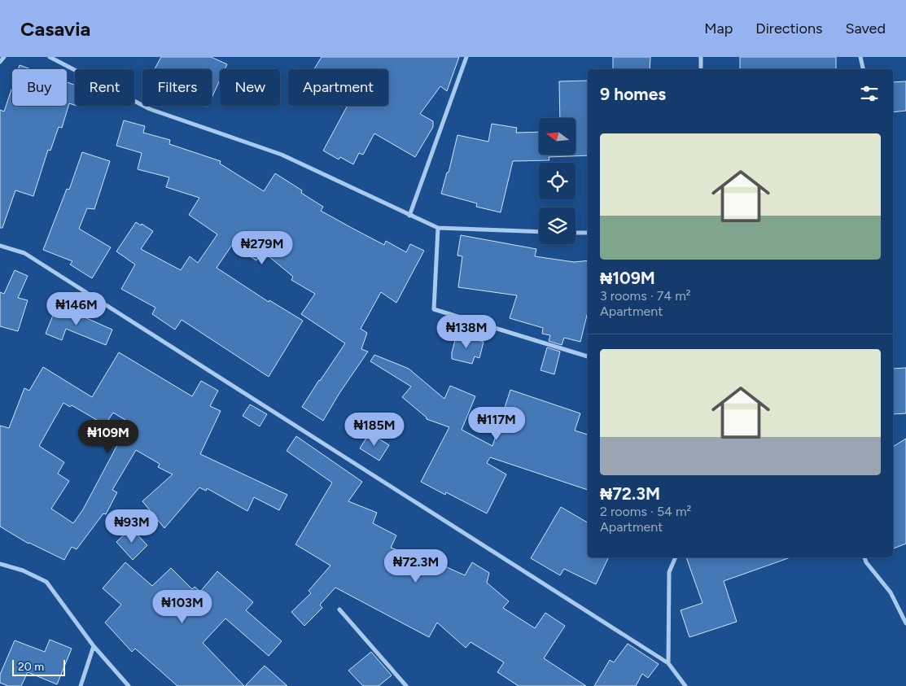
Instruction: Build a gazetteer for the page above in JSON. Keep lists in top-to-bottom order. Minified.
{"scale_bar":"20 m","north":"left","page":{"header":"Casavia","nav":["Map","Directions","Saved"],"chip":["Buy","Rent","Filters","New","Apartment"],"heading":"9 homes","list":[{"name":"₦109M","note":"3 rooms · 74 m² · Apartment"},{"name":"₦72.3M","note":"2 rooms · 54 m² · Apartment"}],"price":["₦279M","₦146M","₦138M","₦117M","₦185M","₦109M","₦93M","₦72.3M","₦103M"],"scale":"20 m"}}
